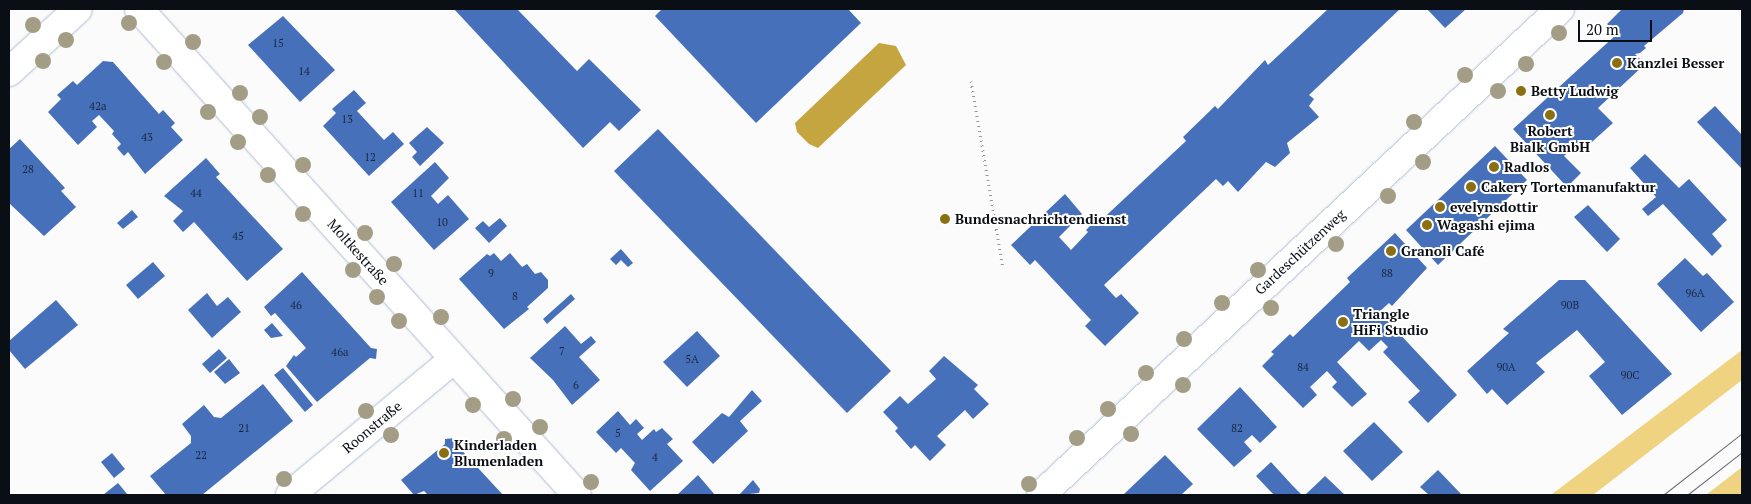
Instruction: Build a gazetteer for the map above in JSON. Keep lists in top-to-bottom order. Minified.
{"streets":{"street":["Moltkestraße","Gardeschützenweg","Roonstraße"]},"crossings":[["Moltkestraße","Roonstraße"]],"places":["Kanzlei Besser","Betty Ludwig","Robert Bialk GmbH","Radlos","Cakery Tortenmanufaktur","evelynsdottir","Bundesnachrichtendienst","Wagashi ejima","Granoli Café","Triangle HiFi Studio","Kinderladen Blumenladen"],"house_numbers":["15","14","42a","13","43","12","28","44","11","10","45","9","88","96A","8","46","90B","7","46a","5A","84","90A","90C","6","21","82","5","22","4"],"scale_bar":"20 m"}
